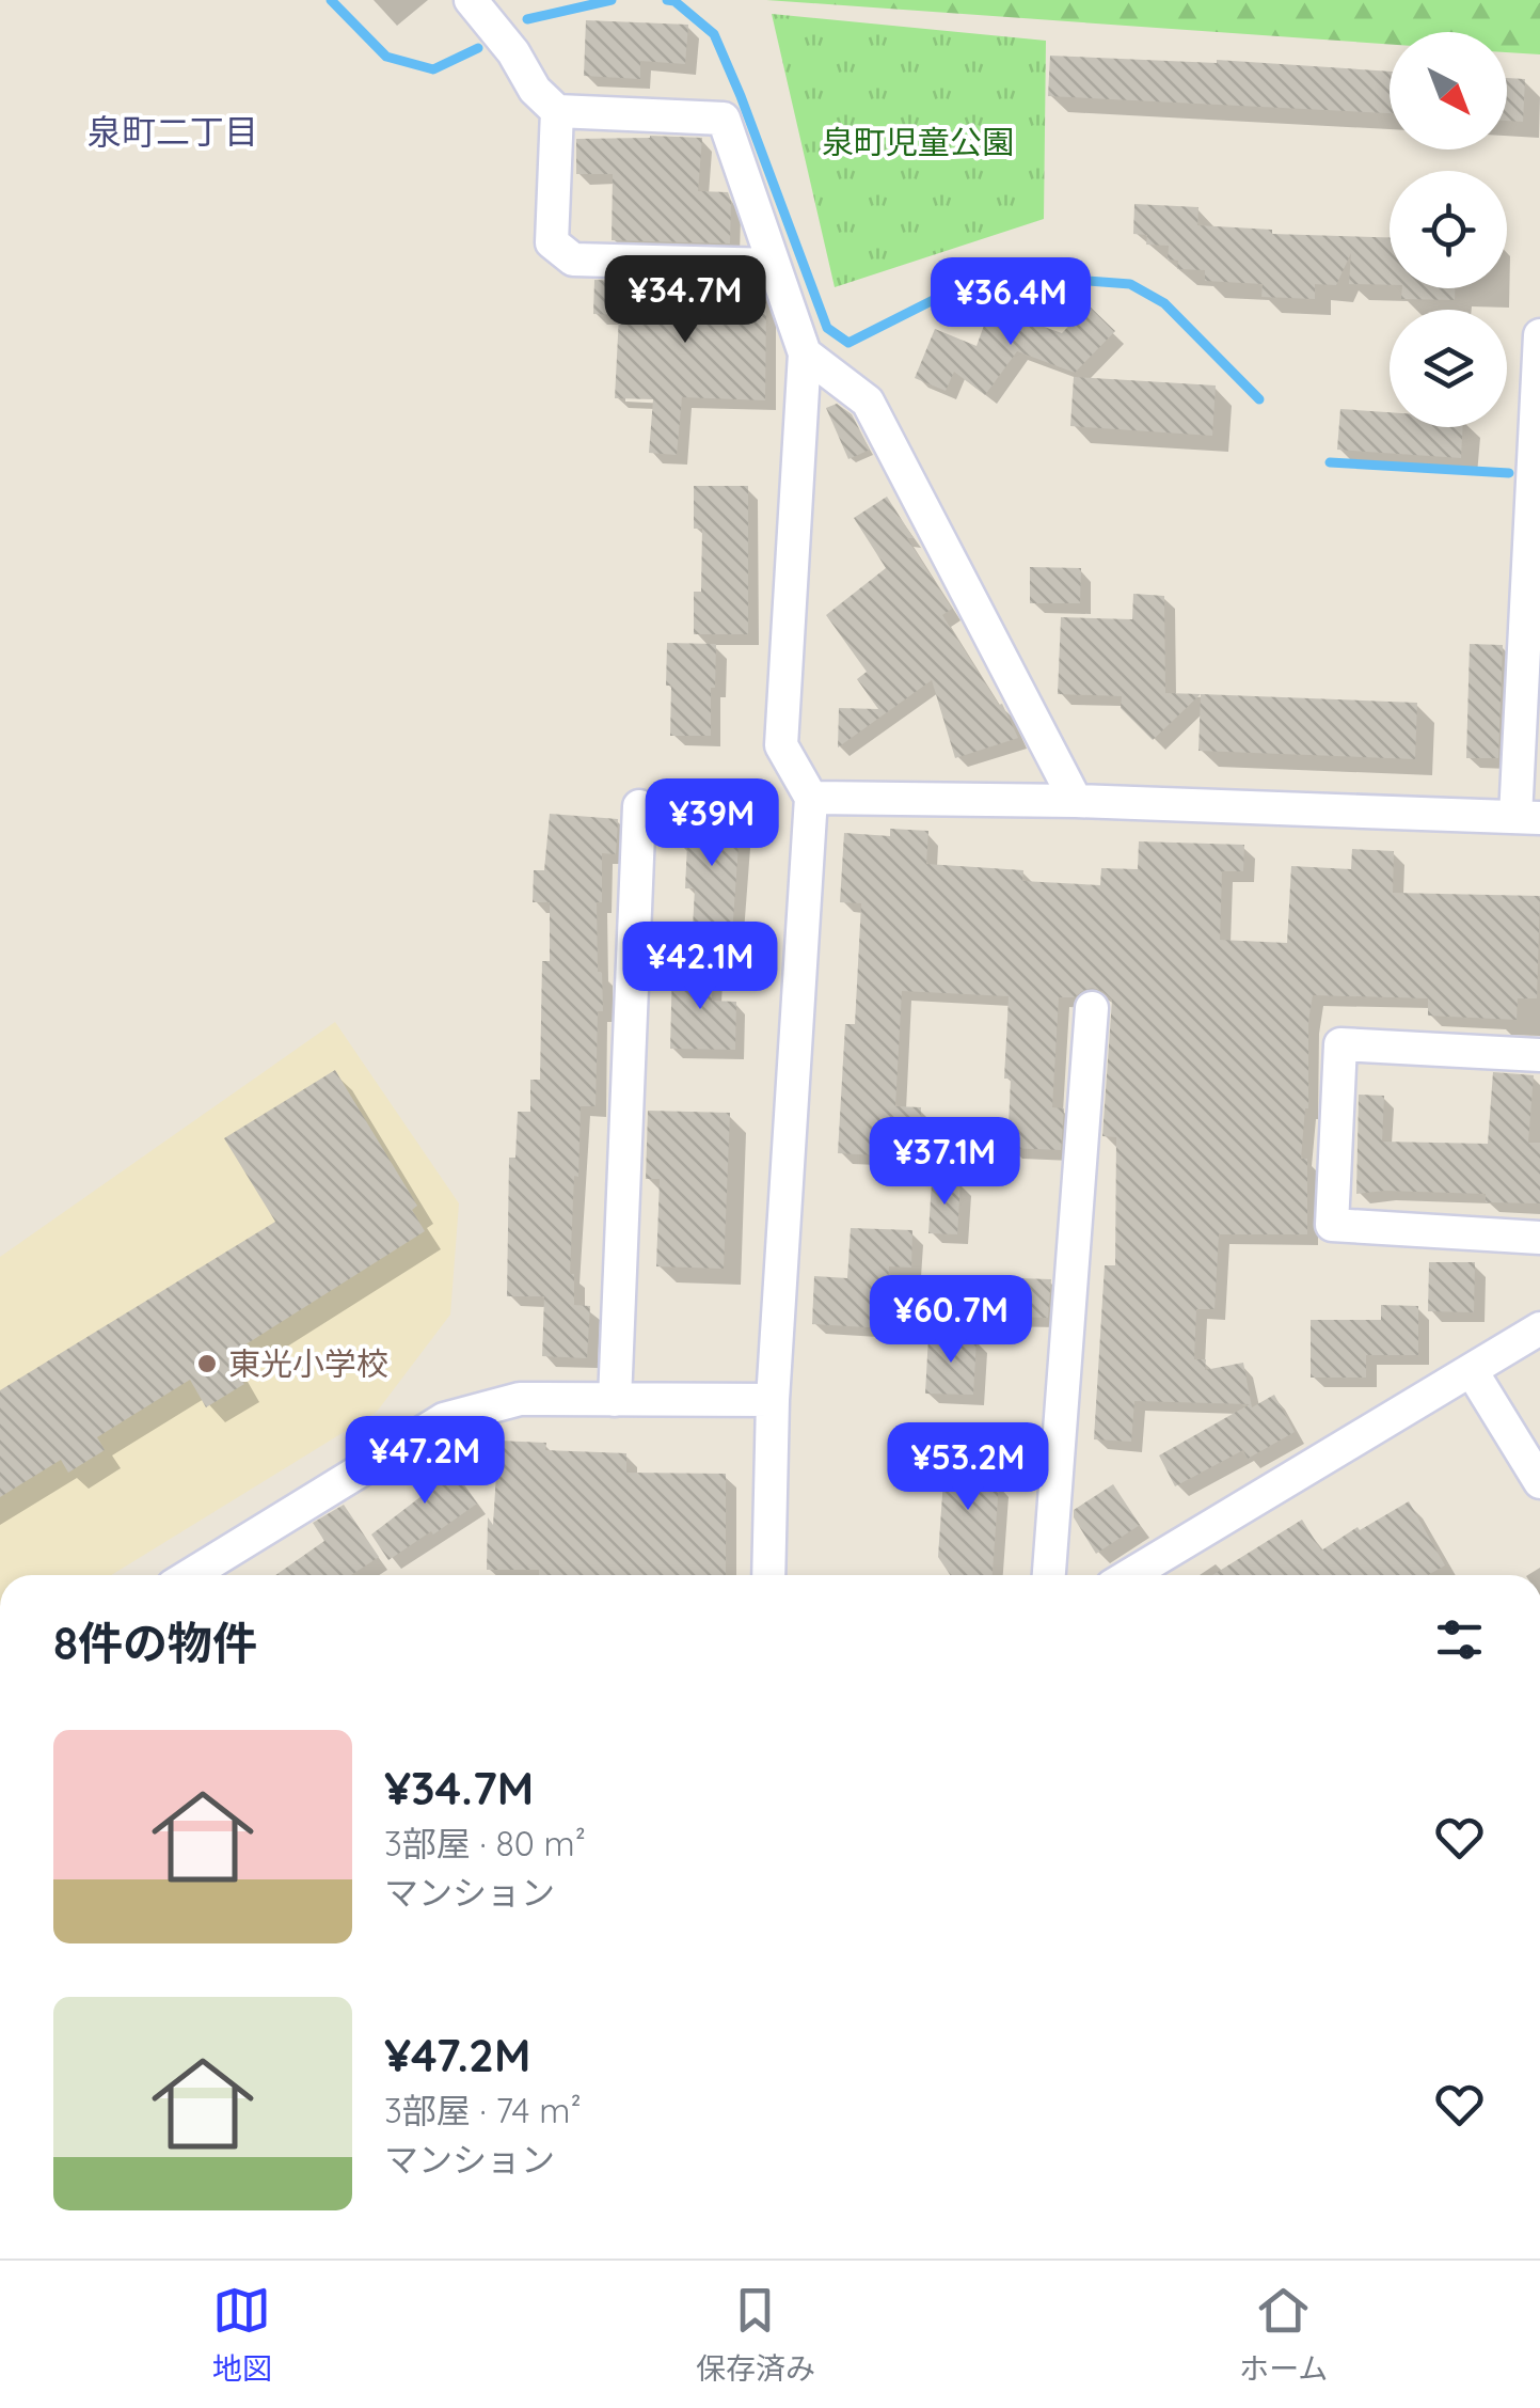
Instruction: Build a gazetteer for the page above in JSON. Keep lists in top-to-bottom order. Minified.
{"districts":["泉町二丁目"],"parks":["泉町児童公園"],"places":["東光小学校"],"north":"bottom right","page":{"price":["¥34.7M","¥36.4M","¥39M","¥42.1M","¥37.1M","¥60.7M","¥47.2M","¥53.2M"],"heading":"8件の物件","list":[{"name":"¥34.7M","note":"3部屋 · 80 m² · マンション"},{"name":"¥47.2M","note":"3部屋 · 74 m² · マンション"}],"tabs":["地図","保存済み","ホーム"]}}
